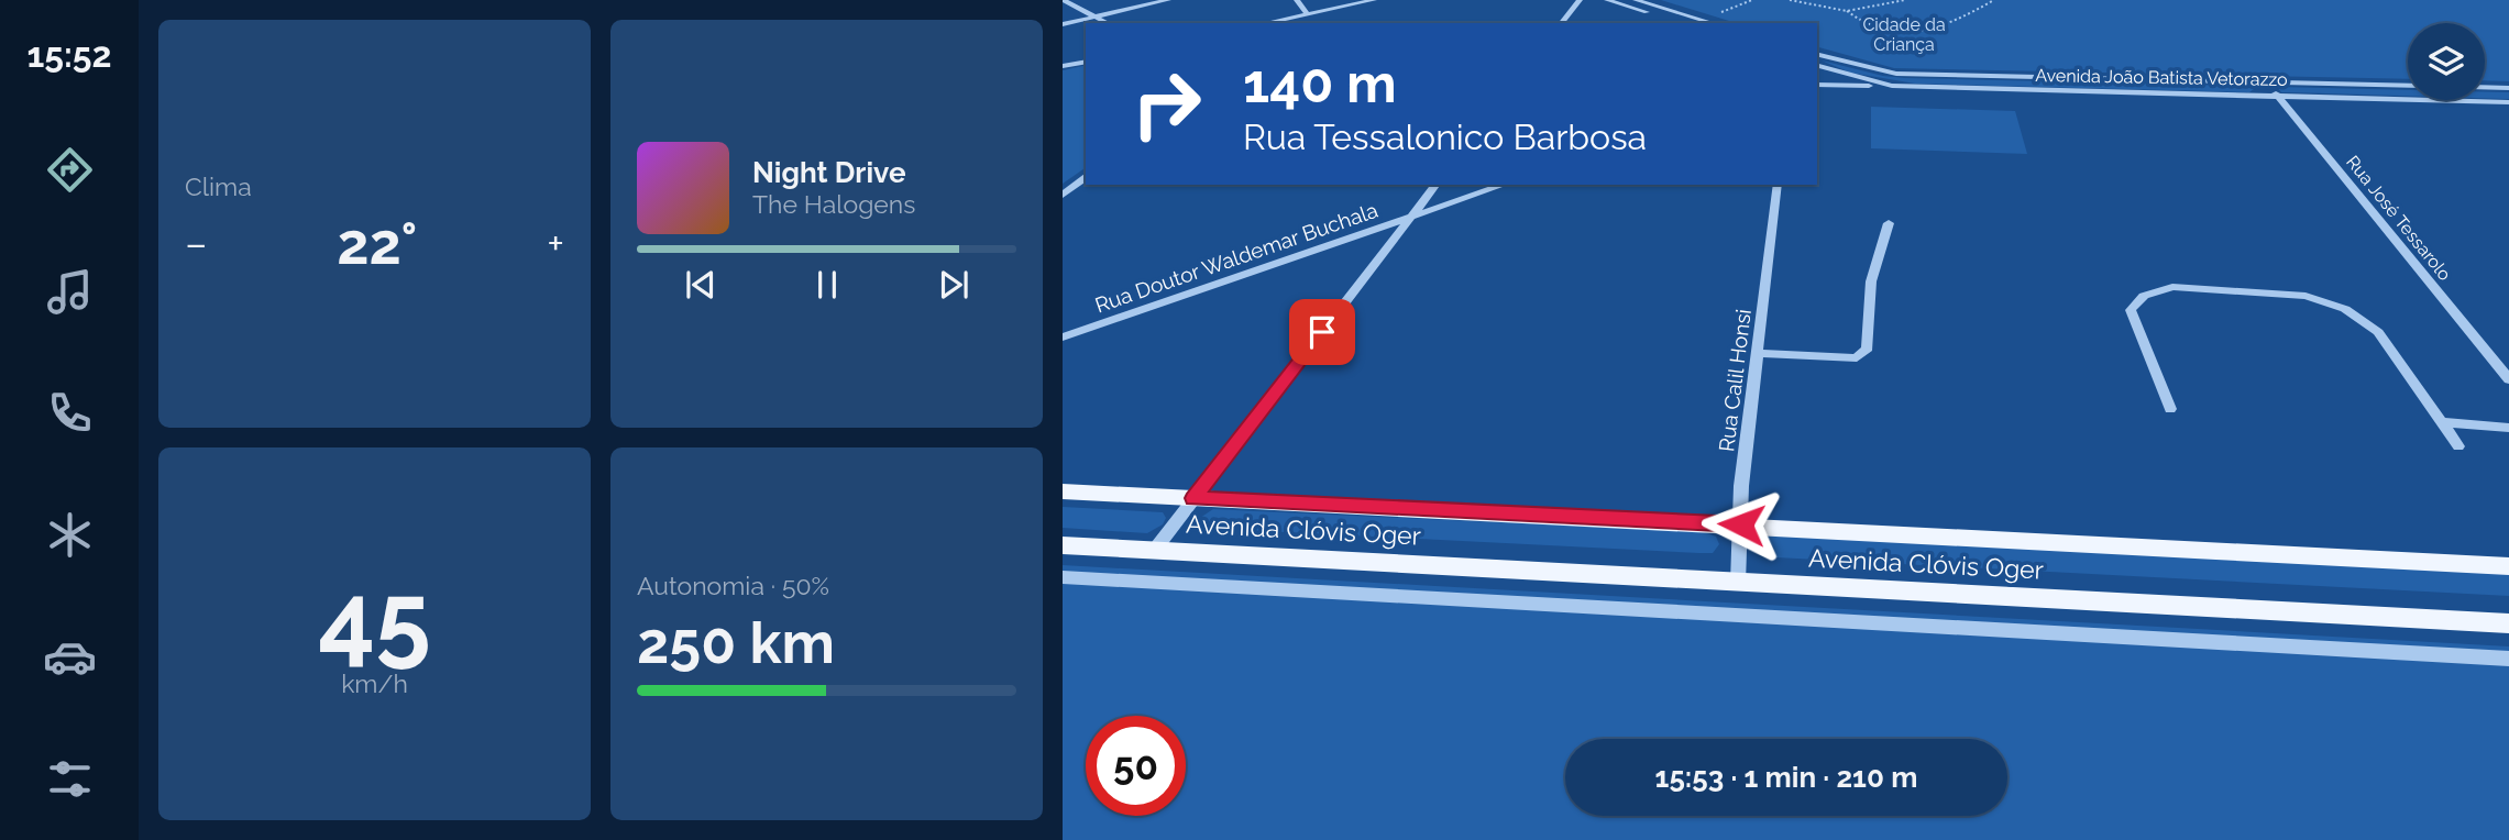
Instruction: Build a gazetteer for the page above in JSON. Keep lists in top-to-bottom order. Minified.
{"streets":{"main road":["Avenida Clóvis Oger"],"street":["Avenida João Batista Vetorazzo","Rua José Tessarolo","Rua Doutor Waldemar Buchala","Rua Calil Honsi"]},"crossings":[["Avenida João Batista Vetorazzo","Rua José Tessarolo"],["Rua Calil Honsi","Avenida Clóvis Oger"]],"parks":["Cidade da Criança"],"page":{"tabs":"15:52","tile":["Clima",["45","km/h"],["Autonomia · 50%","250 km"]],"turn":["140 m","Rua Tessalonico Barbosa"],"song":["Night Drive","The Halogens"],"heat":["−","22°","+"],"limit":"50","trip":"15:53 · 1 min · 210 m"}}
